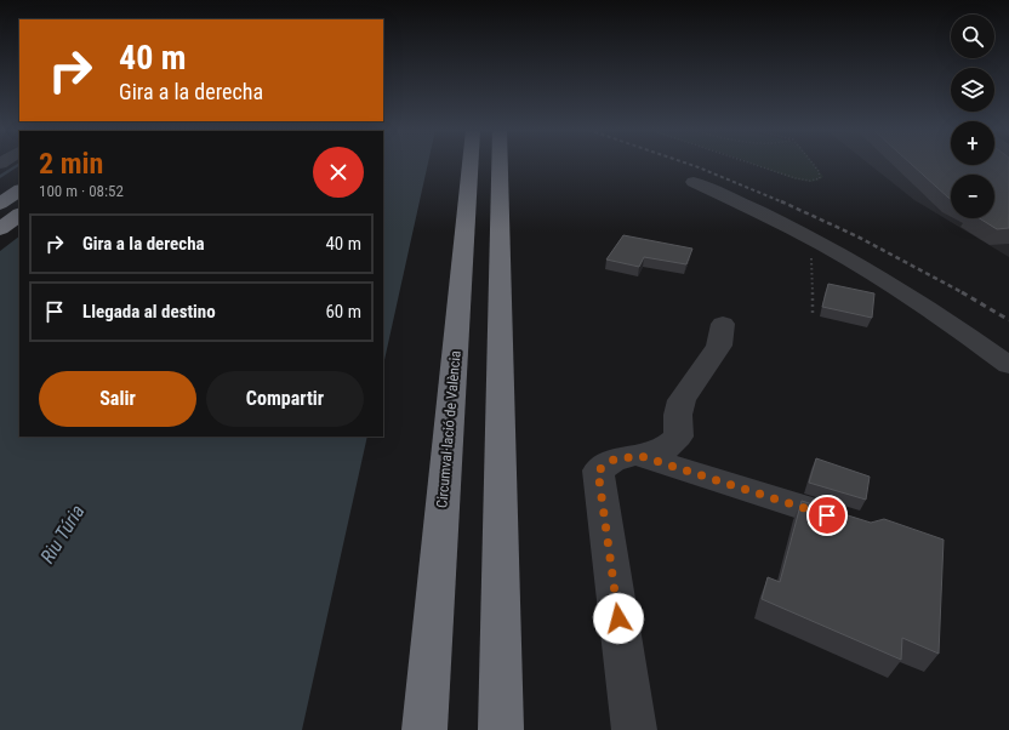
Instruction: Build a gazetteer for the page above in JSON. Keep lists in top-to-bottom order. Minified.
{"streets":{"highway":["Circumval·lació de València"]},"water":["Riu Túria"],"page":{"map_buttons":["+","−"],"turn":["40 m","Gira a la derecha"],"heading":["2 min","100 m · 08:52"],"list":[{"name":"Gira a la derecha","value":"40 m"},{"name":"Llegada al destino","value":"60 m"}],"buttons":["Salir","Compartir"]}}
